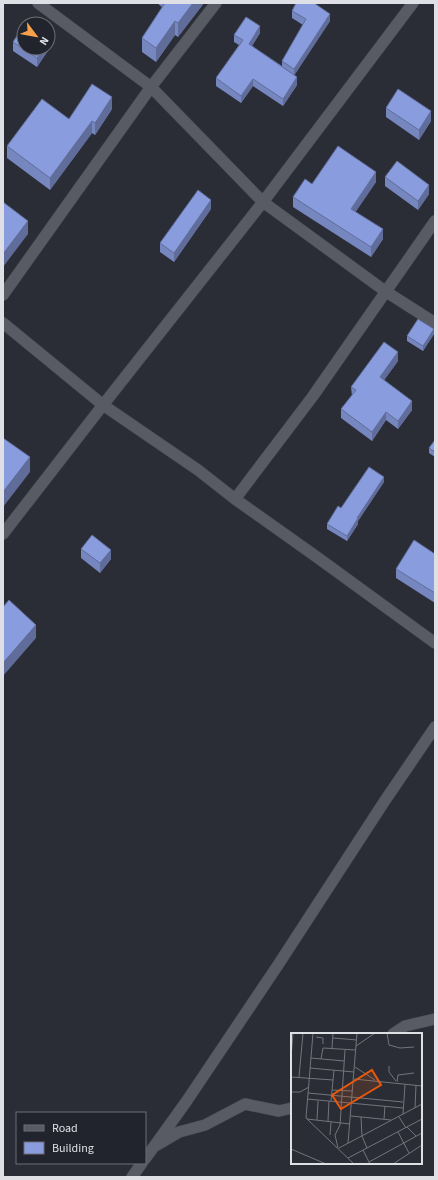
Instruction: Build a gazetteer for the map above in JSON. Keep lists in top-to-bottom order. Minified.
{"legend":["Road","Building"],"north":"bottom right"}
